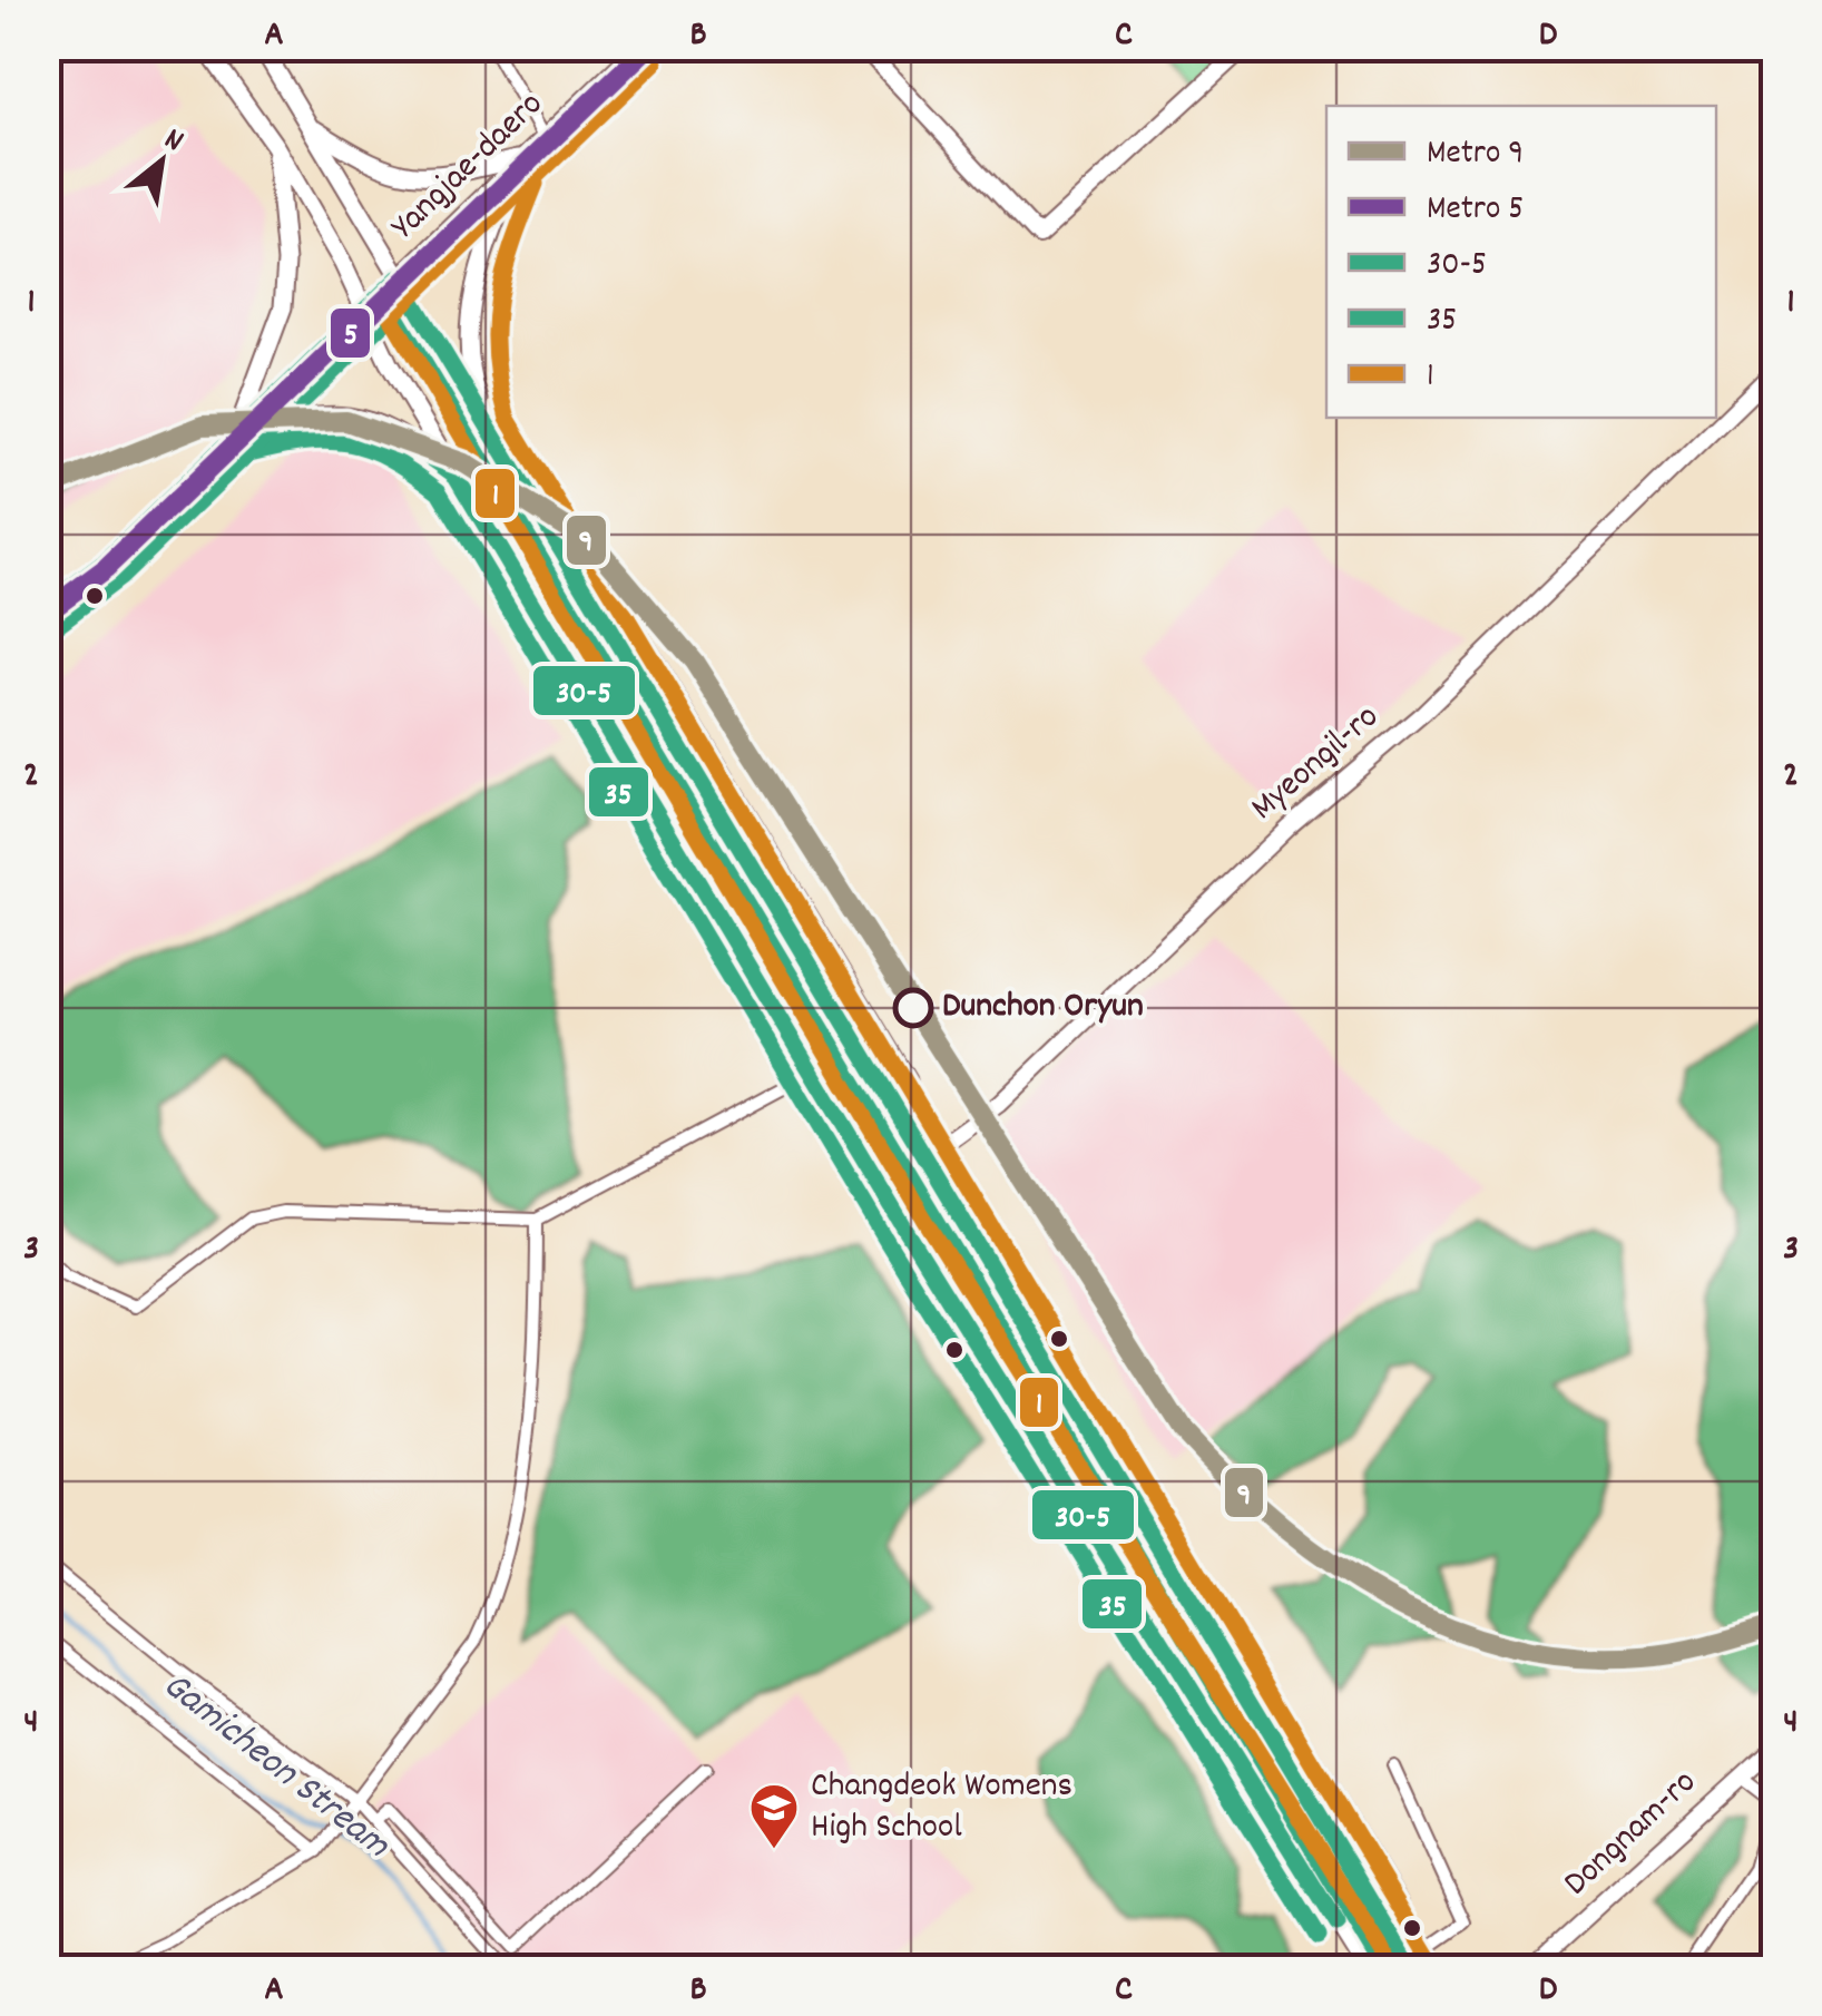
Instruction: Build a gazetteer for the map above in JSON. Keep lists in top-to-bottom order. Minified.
{"streets":{"main road":["Yangjae-daero","Myeongil-ro","Dongnam-ro"]},"water":["Gamicheon Stream"],"places":{"other":["Dunchon Oryun"],"school or university":["Changdeok Womens High School"]},"lines":["metro line 5","transit line 1","transit line 30-5","transit line 35","metro line 9"],"legend":["Metro 9","Metro 5","30-5","35","1"],"north":"top right","grid":{"columns":["A","B","C","D"],"rows":["1","2","3","4"]}}
